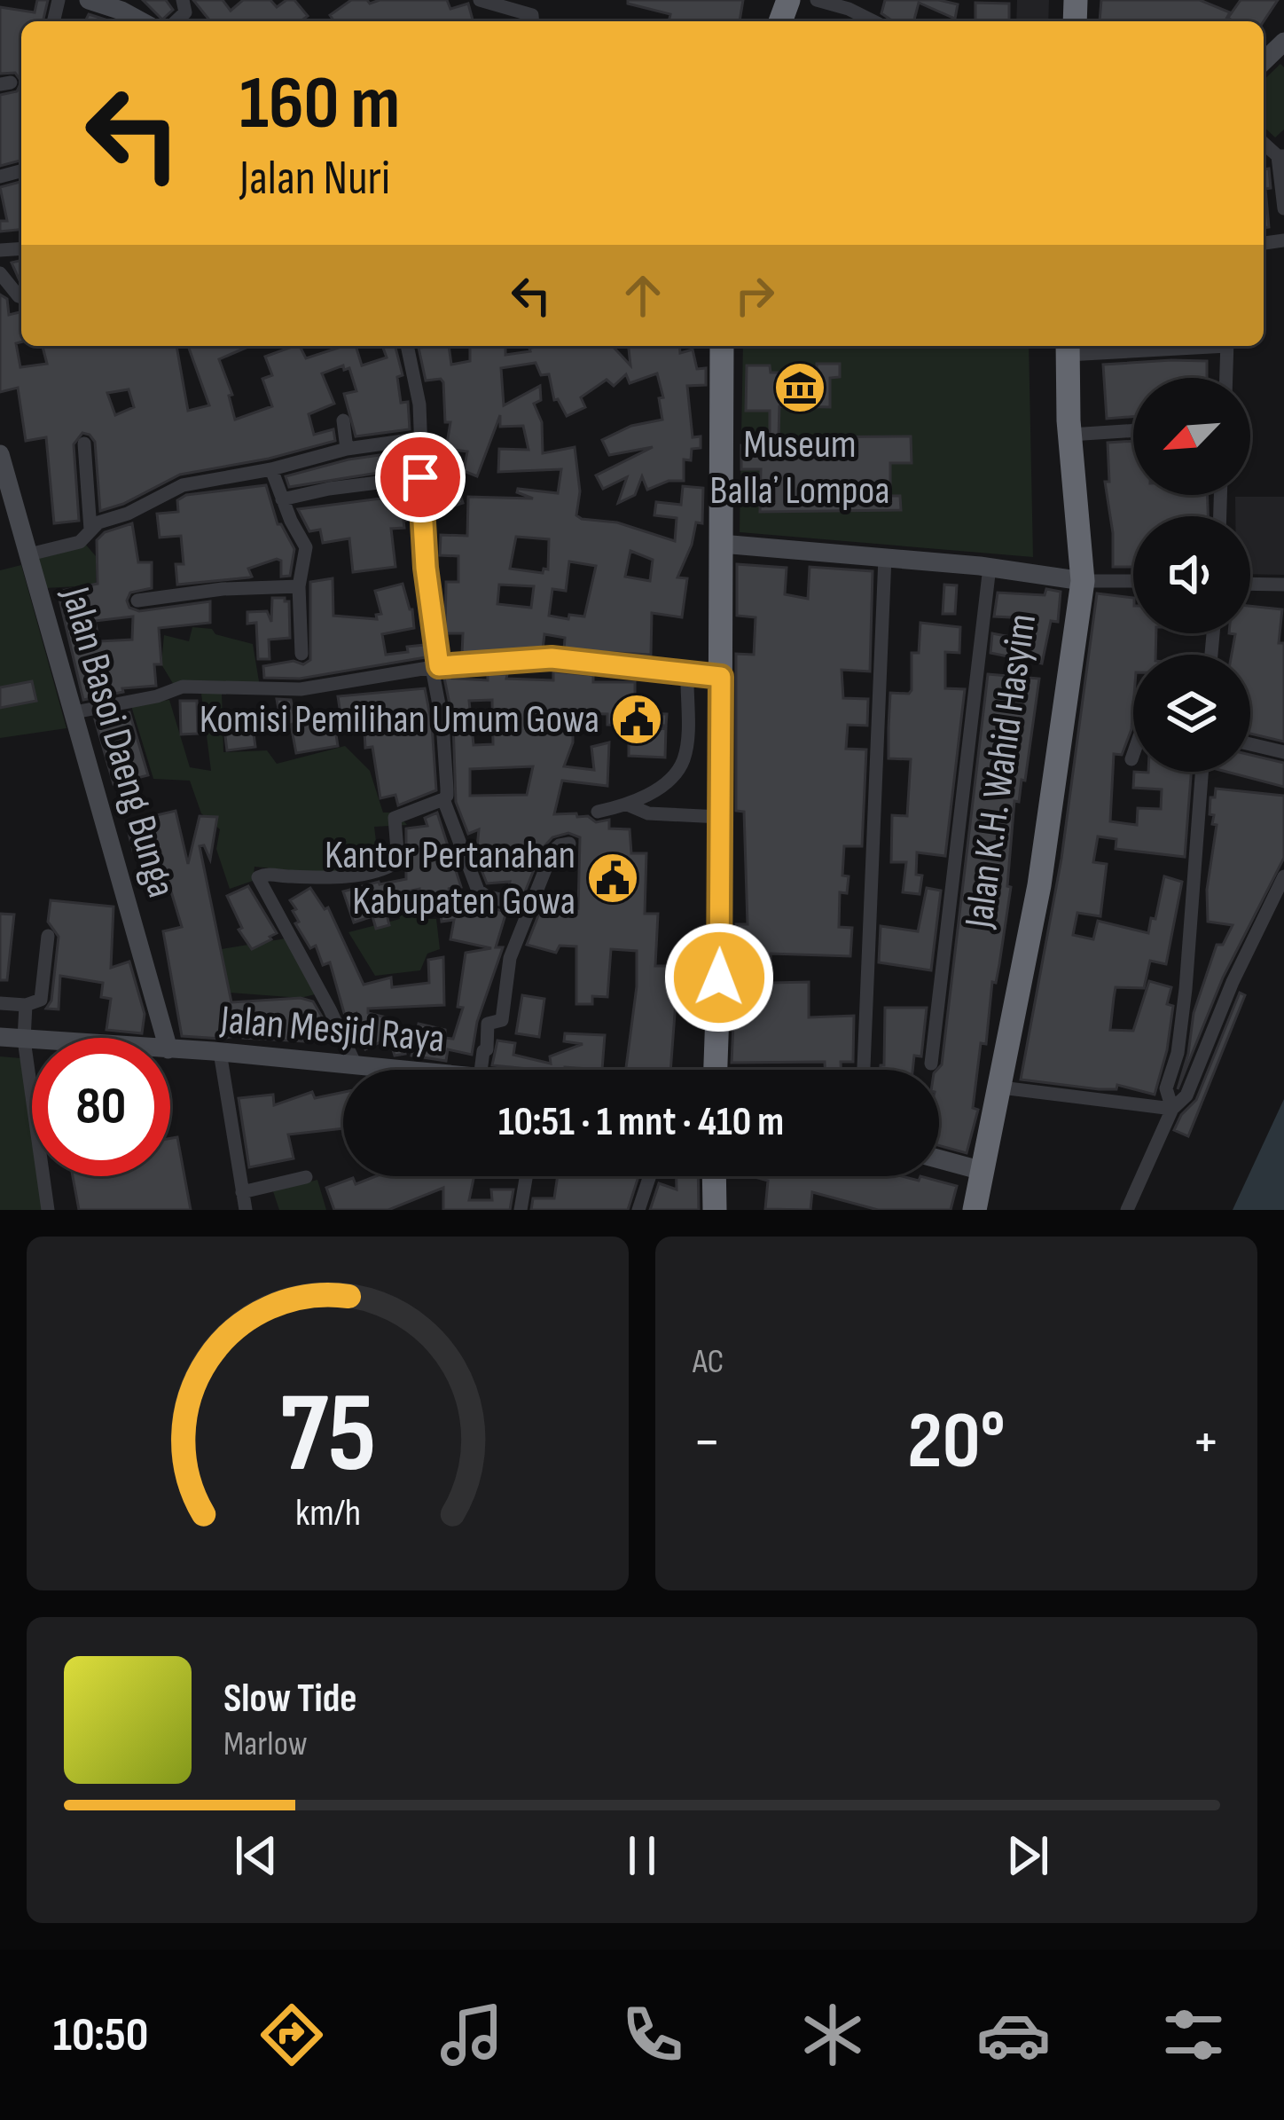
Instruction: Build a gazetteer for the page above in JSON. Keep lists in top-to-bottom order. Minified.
{"streets":{"highway":["Jalan K.H. Wahid Hasyim"],"street":["Jalan Basoi Daeng Bunga","Jalan Mesjid Raya"]},"places":{"museum":["Museum Ballaʼ Lompoa"],"public building":["Komisi Pemilihan Umum Gowa","Kantor Pertanahan Kabupaten Gowa"]},"north":"bottom left","page":{"turn":["160 m","Jalan Nuri"],"limit":"80","trip":"10:51 · 1 mnt · 410 m","tile":"AC","heat":["−","20°","+"],"song":["Slow Tide","Marlow"],"tabs":"10:50","gauge":["75","km/h"]}}
